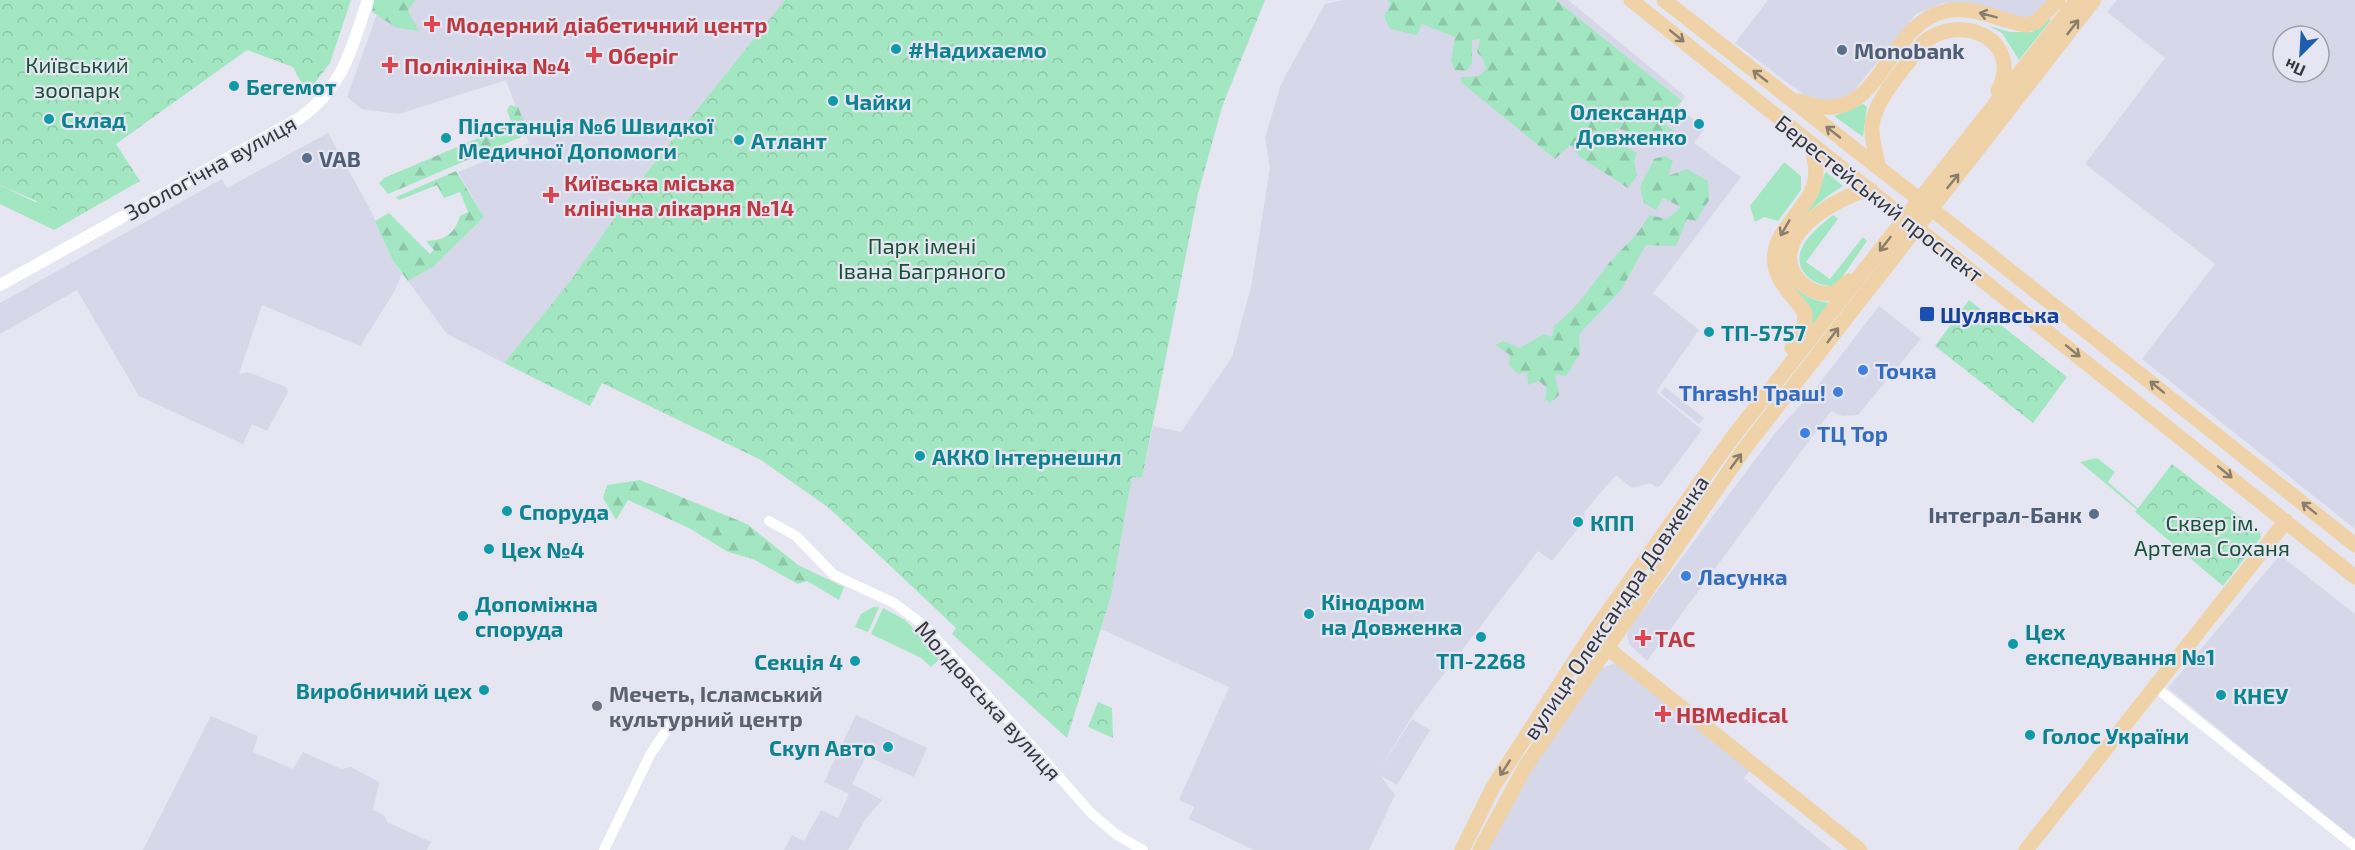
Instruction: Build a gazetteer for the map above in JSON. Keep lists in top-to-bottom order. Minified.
{"streets":{"main road":["Берестейський проспект","вулиця Олександра Довженка"],"street":["Зоологічна вулиця","Молдовська вулиця"]},"parks":["Київський зоопарк","Парк імені Івана Багряного","Сквер ім. Артема Соханя"],"places":{"health":["Модерний діабетичний центр","Оберіг","Поліклініка №4","Київська міська клінічна лікарня №14","ТАС","HBMedical"],"other":["#Надихаемо","Monobank","Бегемот","Чайки","Склад","Олександр Довженко","Підстанція №6 Швидкої Медичної Допомоги","Атлант","VAB","ТП-5757","Точка","Thrash! Траш!","ТЦ Тор","АККО Інтернешнл","Споруда","Інтеграл-Банк","КПП","Цех №4","Ласунка","Кінодром на Довженка","Допоміжна споруда","ТП-2268","Цех експедування №1","Секція 4","Виробничий цех","КНЕУ","Мечеть, Ісламський культурний центр","Голос України","Скуп Авто"],"transit":["Шулявська"]},"north":"bottom left"}
